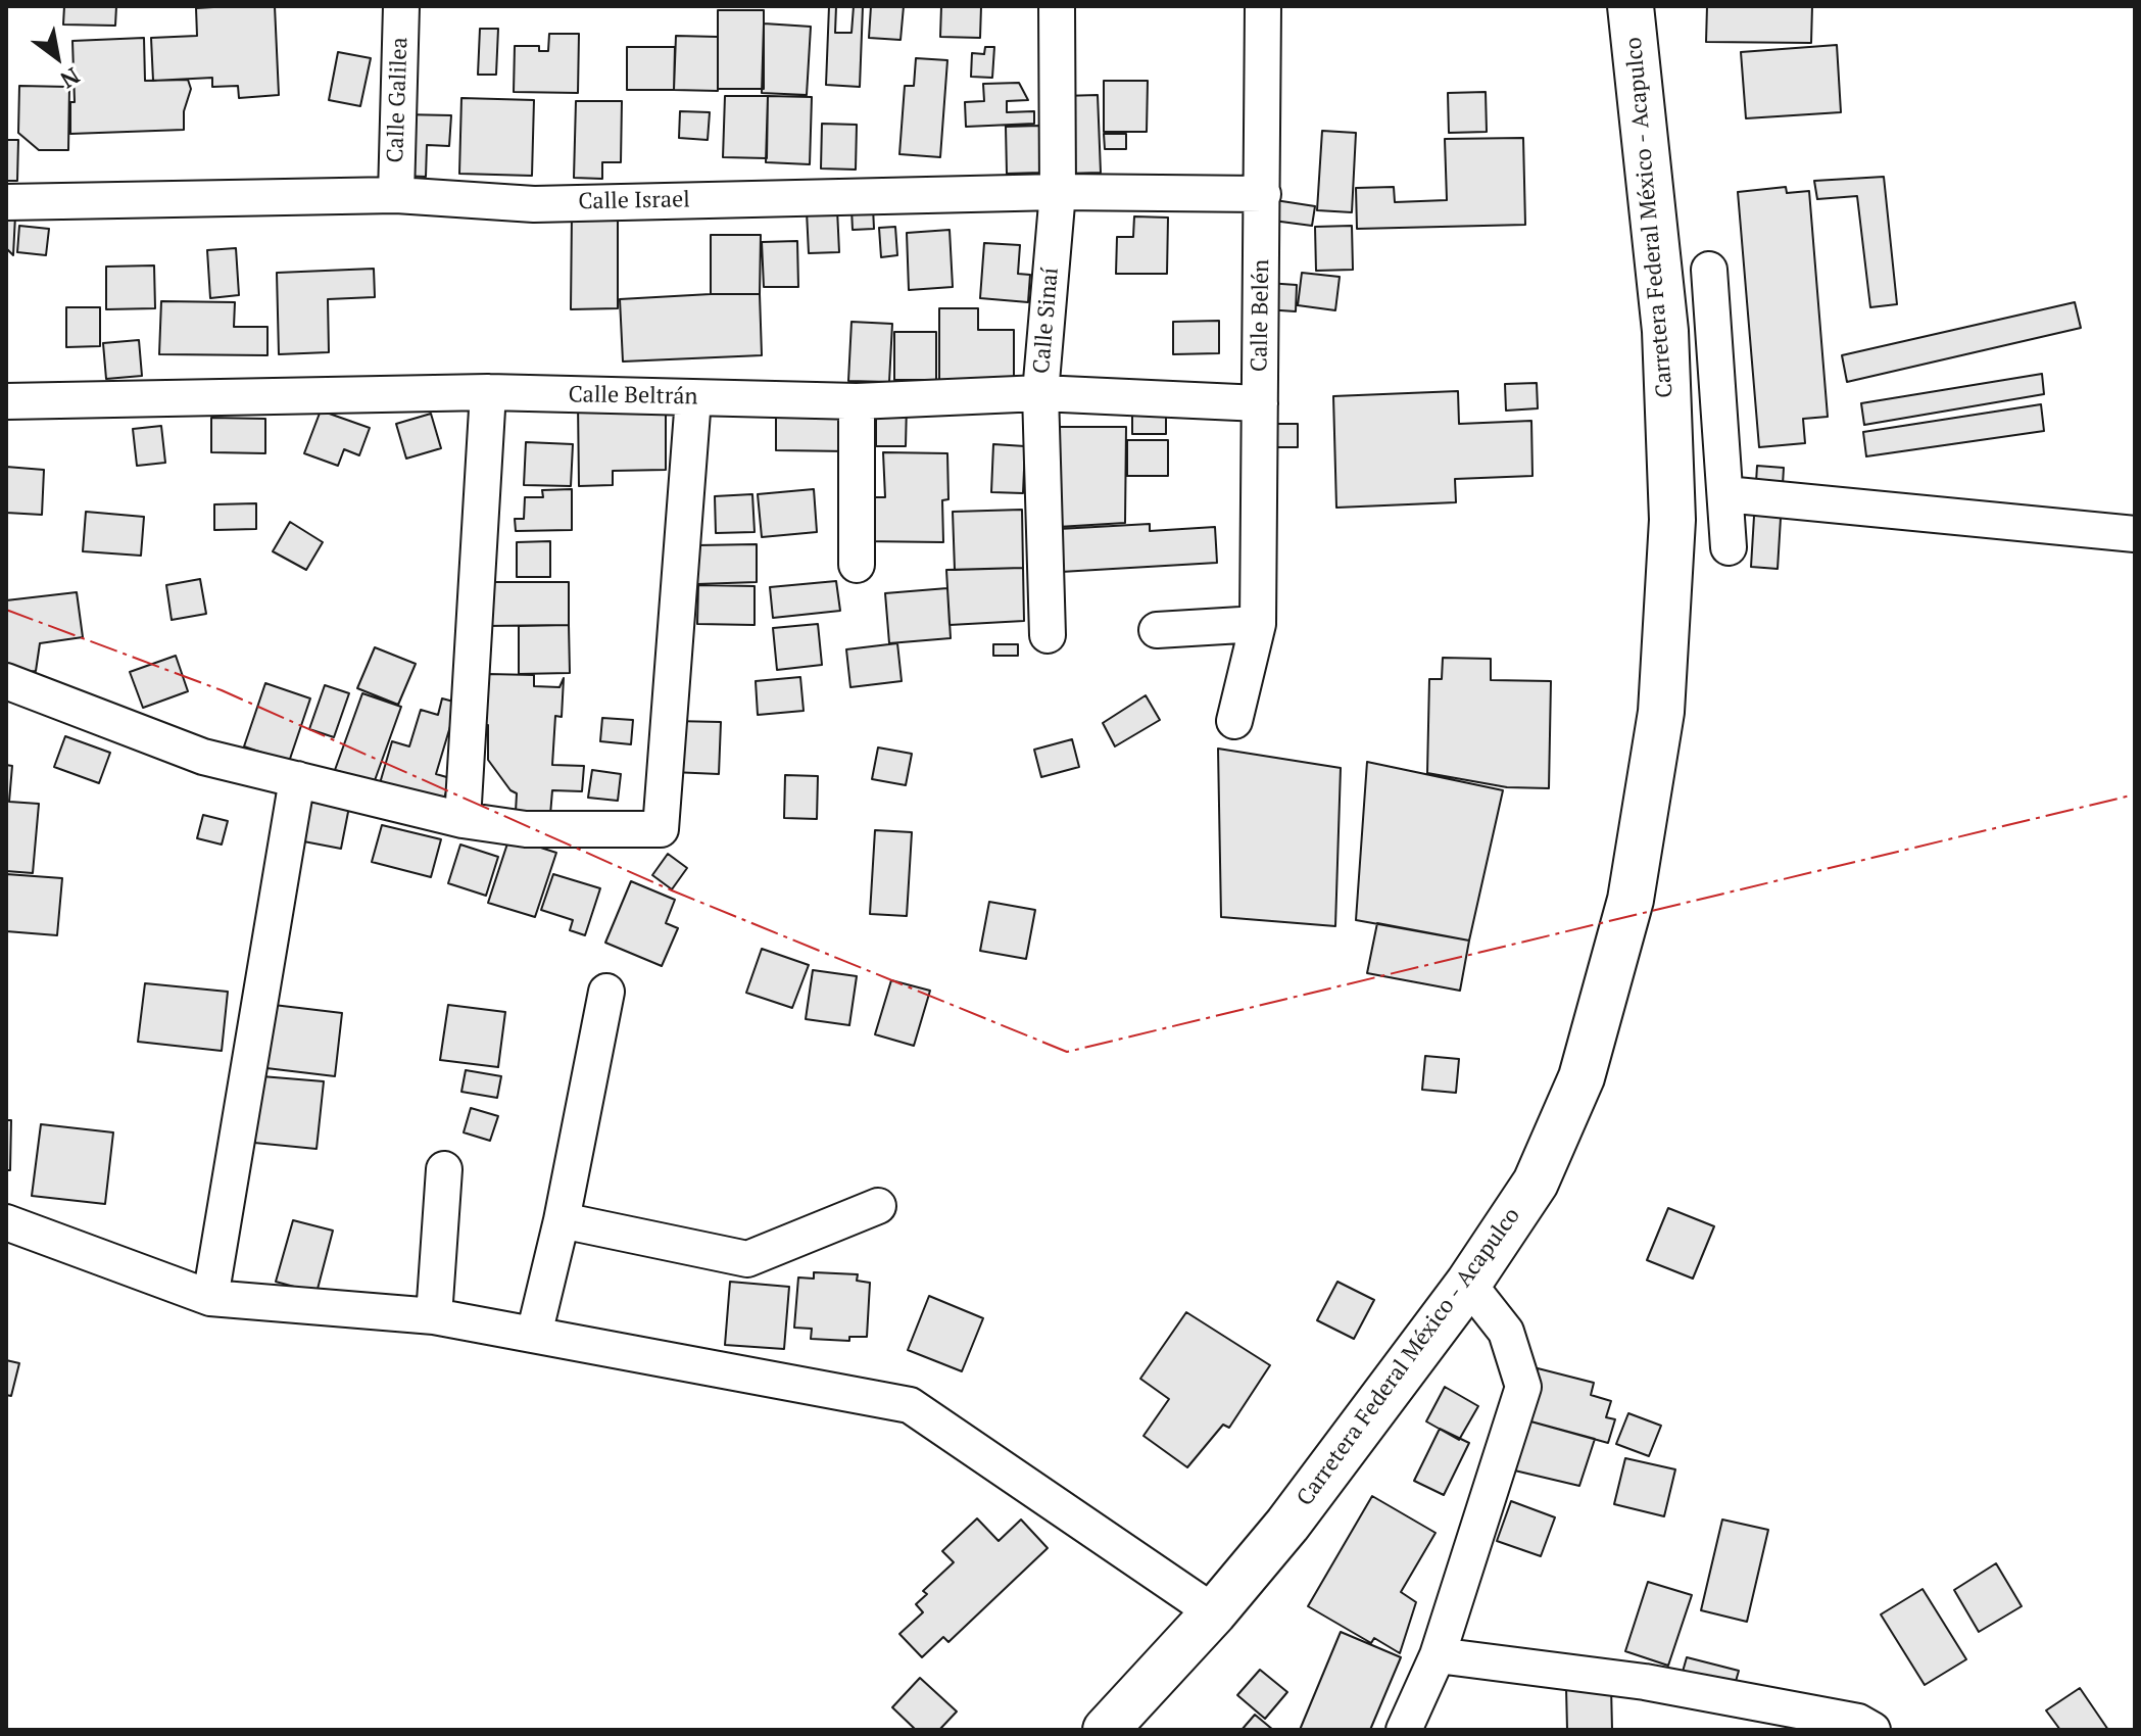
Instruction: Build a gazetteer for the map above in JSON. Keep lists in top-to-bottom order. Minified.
{"streets":{"main road":["Carretera Federal México - Acapulco"],"street":["Calle Galilea","Calle Israel","Calle Belén","Calle Sinaí","Calle Beltrán"]},"crossings":[["Calle Galilea","Calle Israel"],["Calle Israel","Calle Belén"],["Calle Israel","Calle Sinaí"],["Calle Belén","Calle Beltrán"],["Calle Sinaí","Calle Beltrán"]],"north":"bottom right"}
